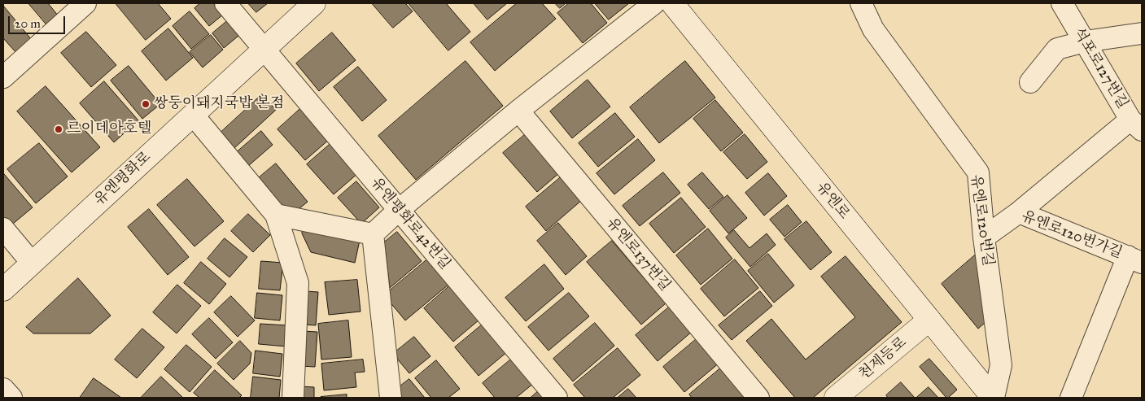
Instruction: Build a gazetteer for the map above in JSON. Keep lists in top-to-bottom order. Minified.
{"streets":{"main road":["유엔평화로","유엔로","천제등로"],"street":["석포로127번길","유엔로120번길","유엔평화로42번길","유엔로120번가길","유엔로137번길"]},"crossings":[["유엔평화로","유엔평화로42번길"],["유엔로","유엔로120번길"],["유엔로","천제등로"],["유엔로120번길","유엔로120번가길"]],"places":["쌍둥이돼지국밥 본점","르이데아호텔"],"scale_bar":"20 m"}
